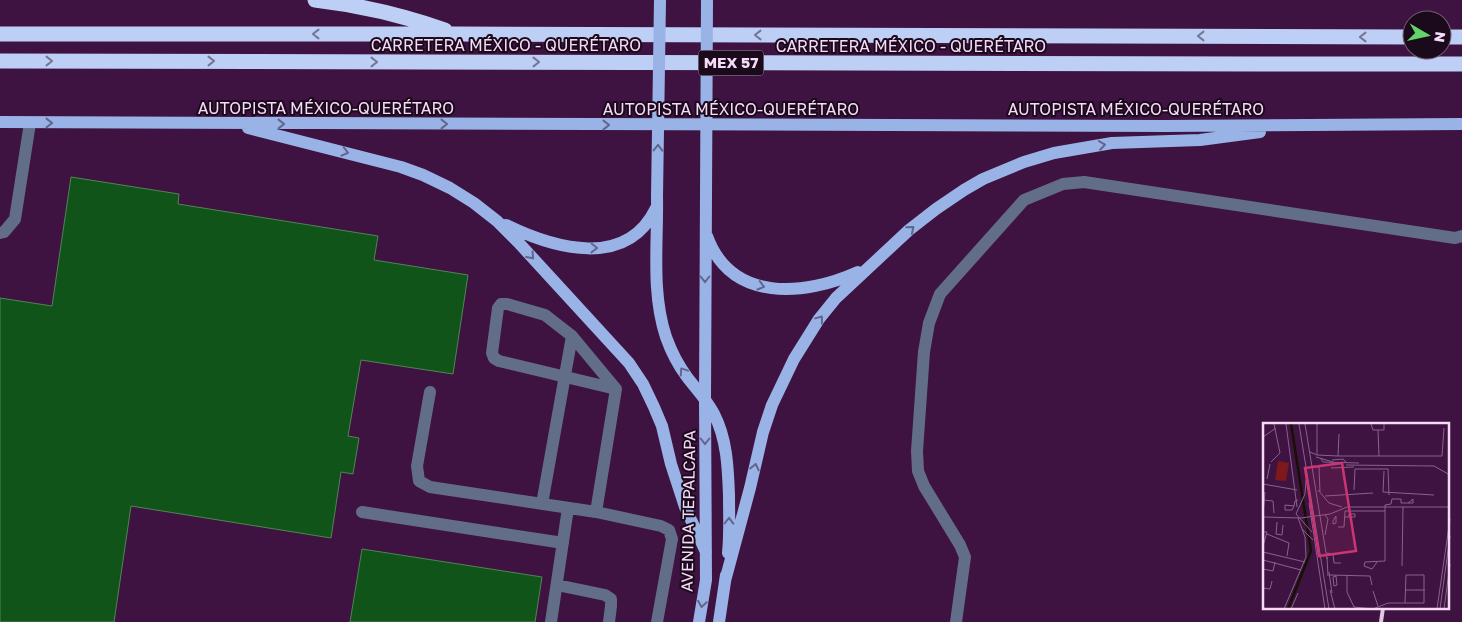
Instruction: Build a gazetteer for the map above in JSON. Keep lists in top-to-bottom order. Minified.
{"streets":{"highway":["CARRETERA MÉXICO - QUERÉTARO","MEX 57"],"main road":["AUTOPISTA MÉXICO-QUERÉTARO","AVENIDA TEPALCAPA"]},"north":"right"}
